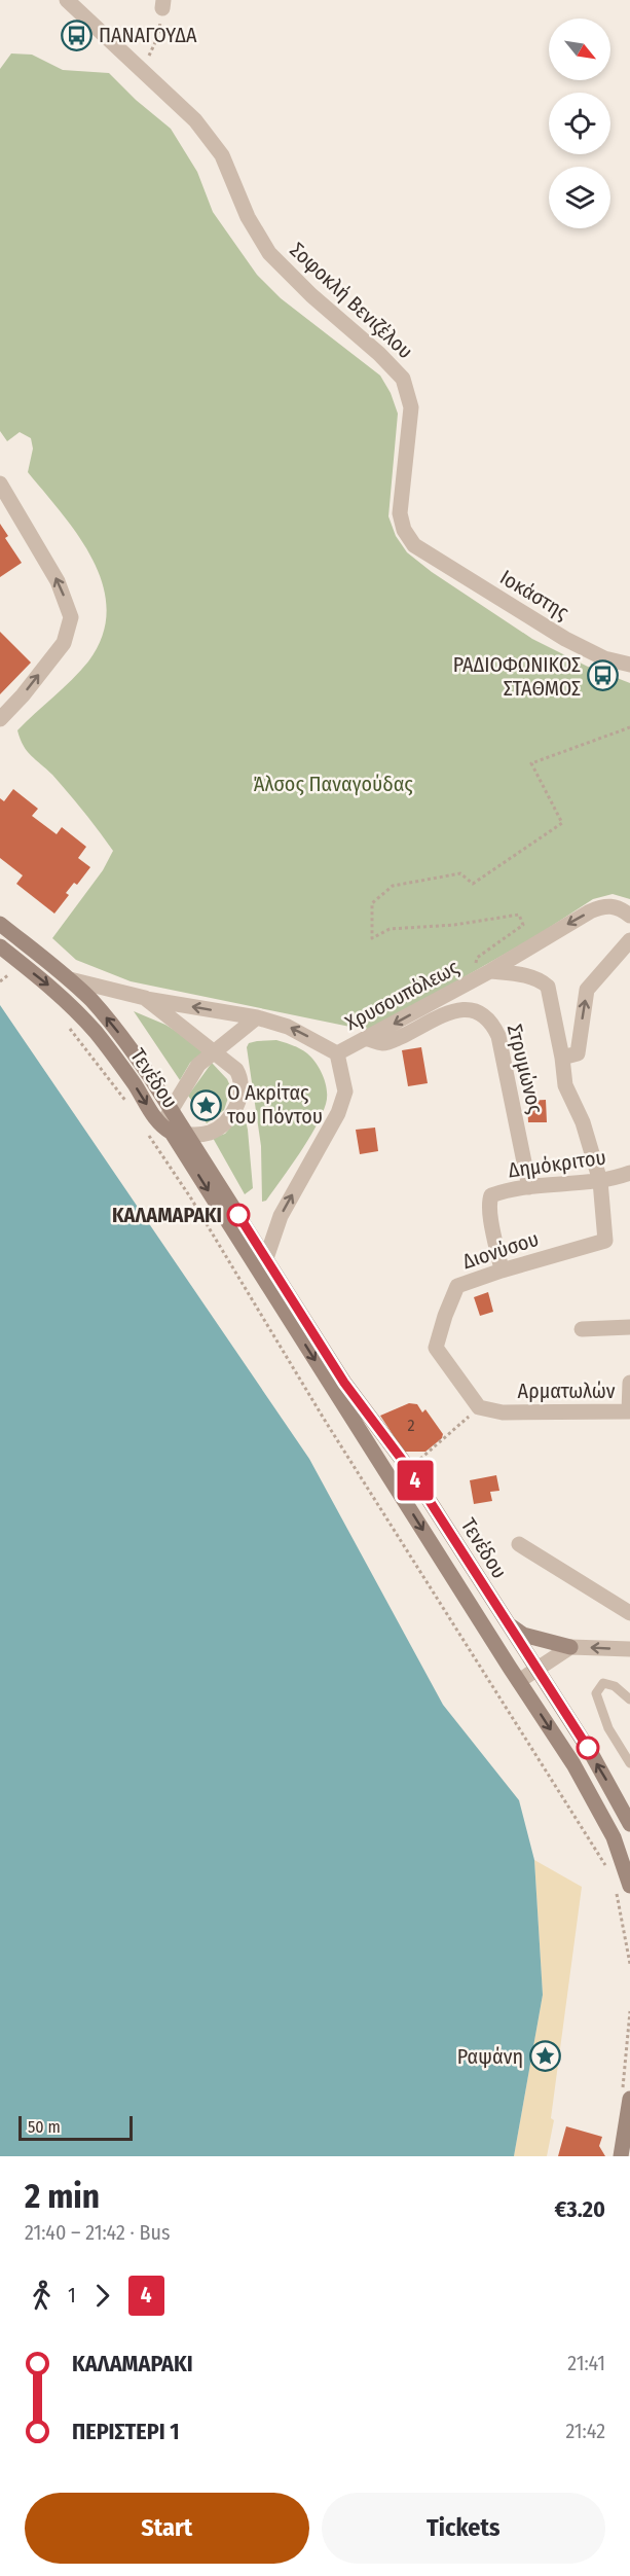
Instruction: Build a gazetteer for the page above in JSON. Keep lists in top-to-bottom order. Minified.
{"streets":{"main road":["Τενέδου"],"street":["Σοφοκλή Βενιζέλου","Ιοκάστης","Χρυσουπόλεως","Στρυμώνος","Δημόκριτου","Διονύσου","Αρματωλών"]},"crossings":[["Σοφοκλή Βενιζέλου","Ιοκάστης"],["Χρυσουπόλεως","Στρυμώνος"],["Χρυσουπόλεως","Τενέδου"],["Στρυμώνος","Δημόκριτου"],["Στρυμώνος","Διονύσου"],["Δημόκριτου","Διονύσου"],["Διονύσου","Αρματωλών"]],"one_way":["Χρυσουπόλεως"],"parks":["Άλσος Παναγούδας"],"places":{"bus stop":["ΠΑΝΑΓΟΥΔΑ","ΡΑΔΙΟΦΩΝΙΚΟΣ ΣΤΑΘΜΟΣ"],"place":["Ο Ακρίτας του Πόντου","Ραψάνη"],"other":["ΚΑΛΑΜΑΡΑΚΙ"]},"lines":["bus line 4"],"house_numbers":["2"],"scale_bar":"50 m","north":"bottom right","page":{"on_map":"4","scale":"50 m","heading":["2 min","21:40 – 21:42 · Bus","€3.20"],"legs":["1","4"],"list":[{"name":"ΚΑΛΑΜΑΡΑΚΙ","value":"21:41"},{"name":"ΠΕΡΙΣΤΕΡΙ 1","value":"21:42"}],"buttons":["Start","Tickets"]}}
